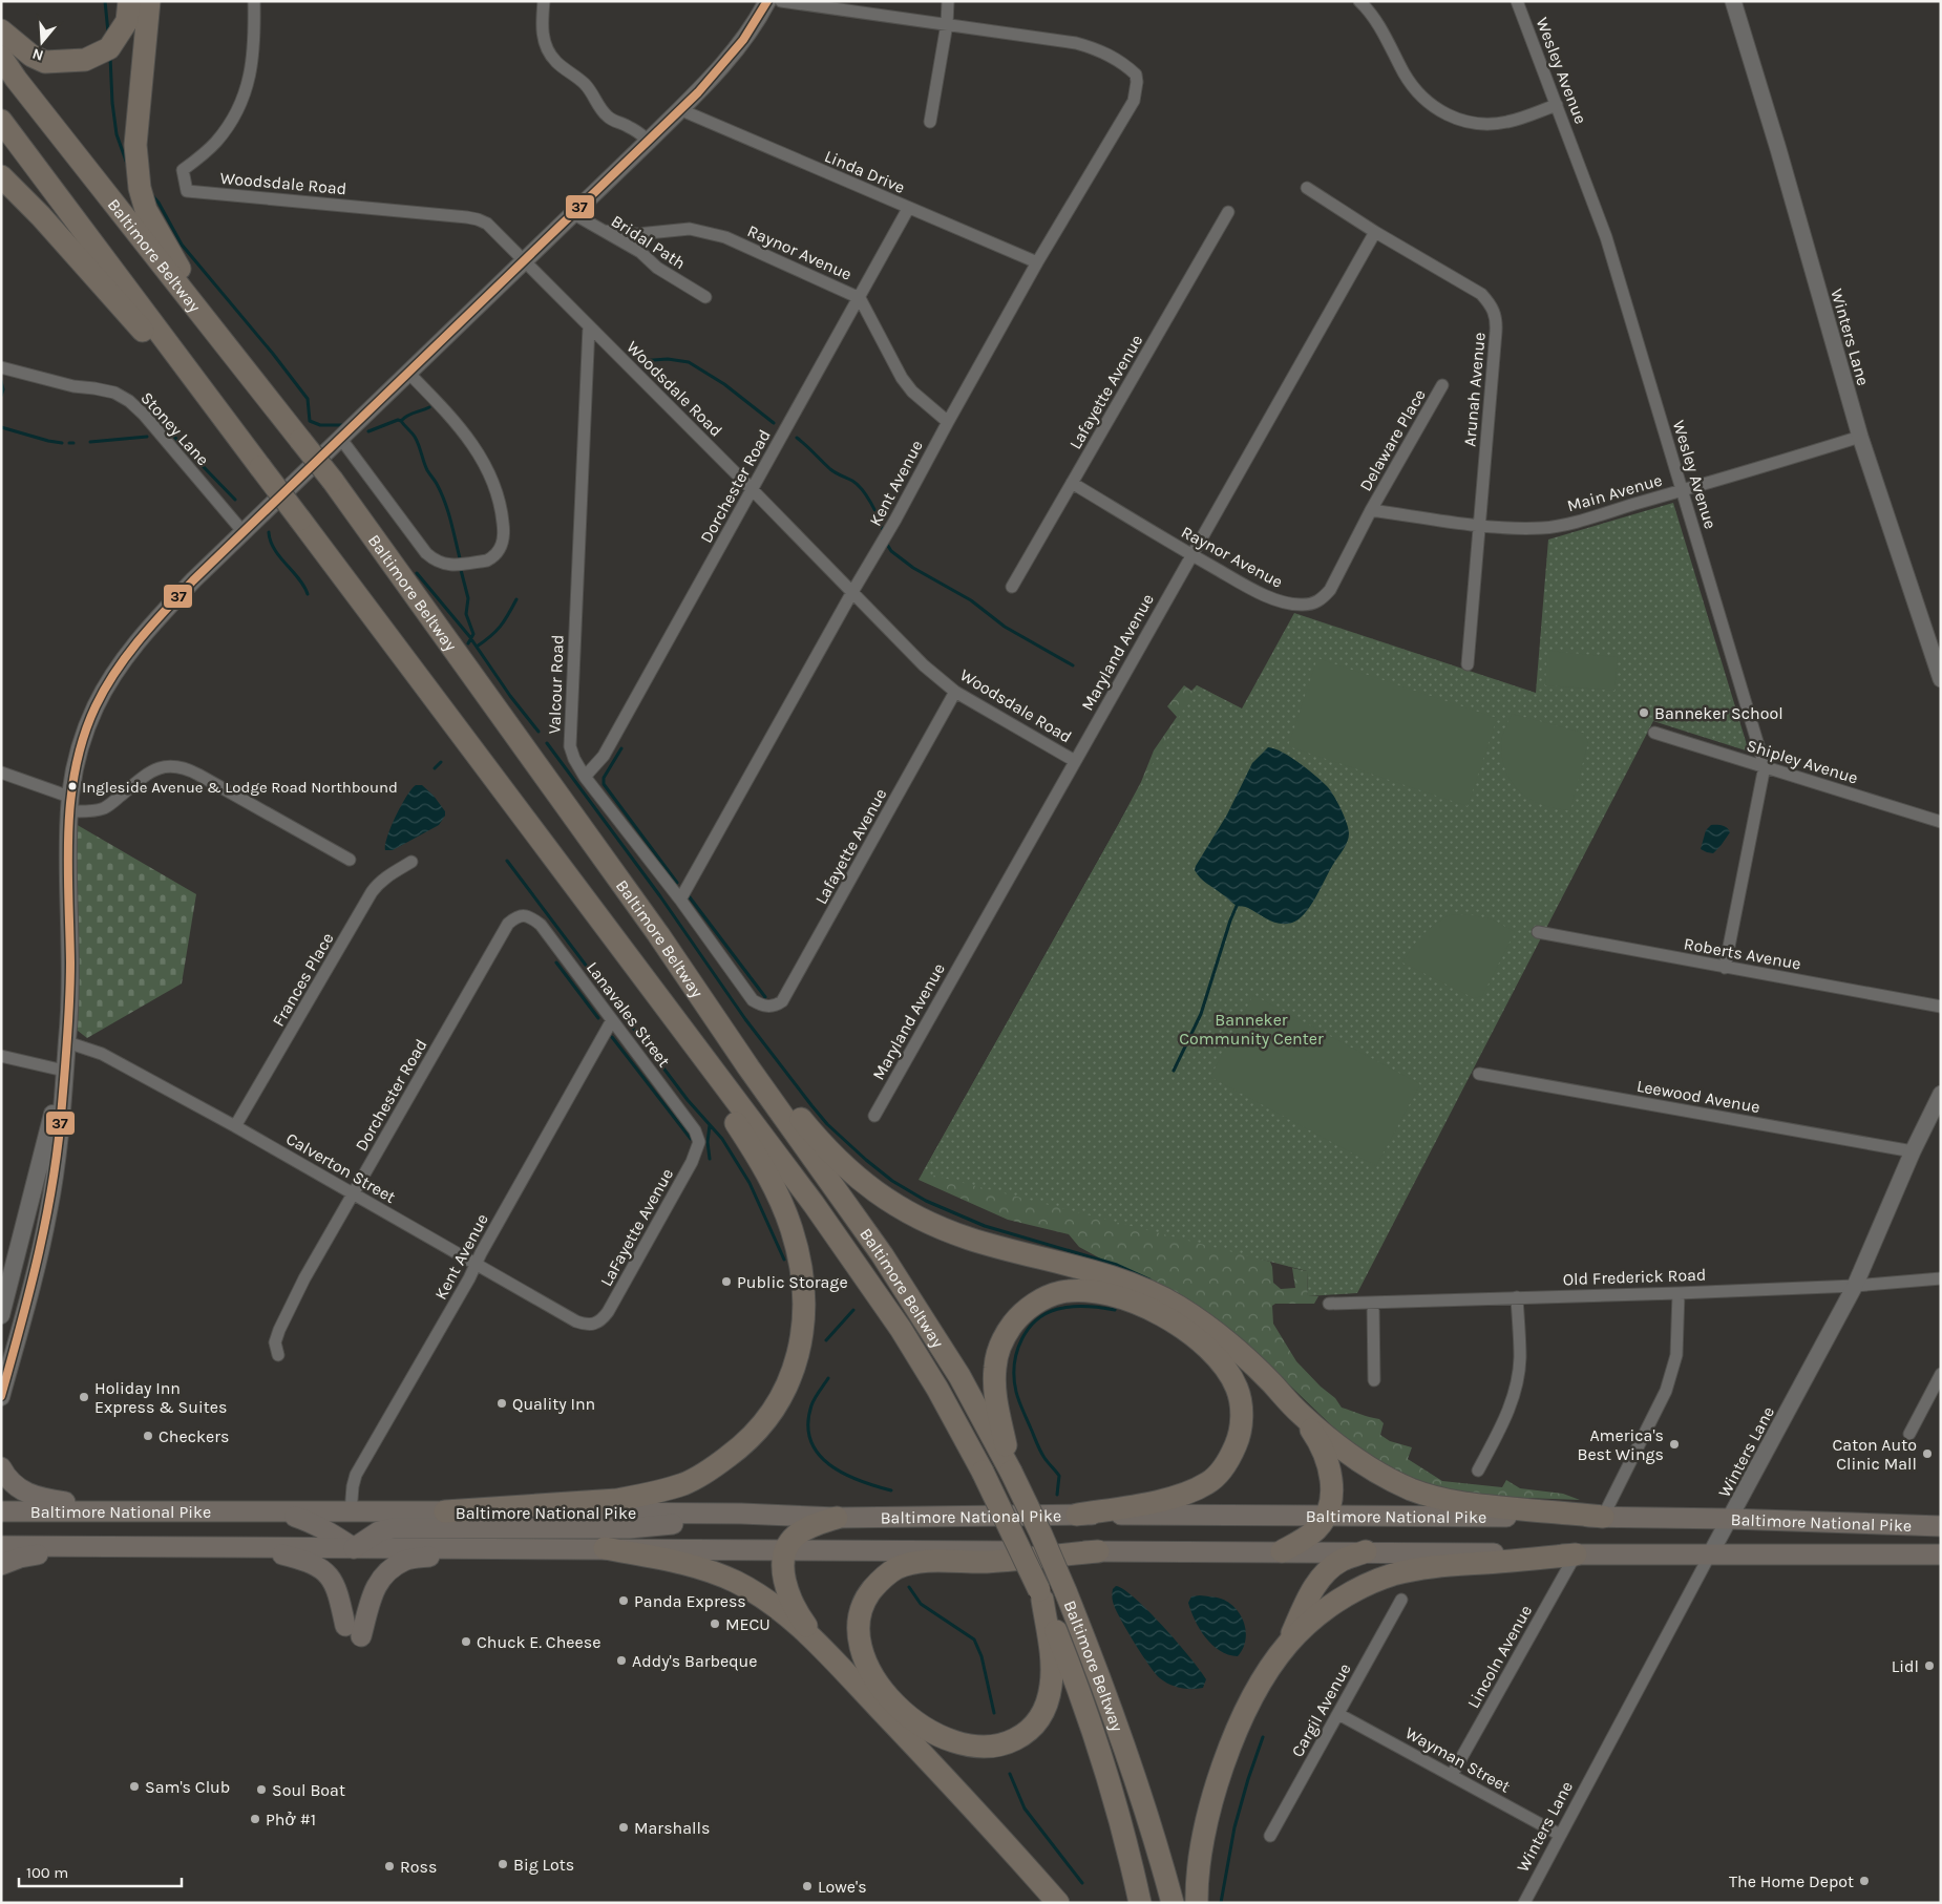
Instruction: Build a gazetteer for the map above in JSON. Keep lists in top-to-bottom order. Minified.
{"streets":{"highway":["Baltimore Beltway"],"main road":["Baltimore National Pike"],"street":["Wesley Avenue","Linda Drive","Woodsdale Road","Bridal Path","Raynor Avenue","Winters Lane","Arunah Avenue","Lafayette Avenue","Stoney Lane","Delaware Place","Kent Avenue","Dorchester Road","Main Avenue","Maryland Avenue","Valcour Road","Shipley Avenue","Roberts Avenue","Frances Place","Lanavales Street","Leewood Avenue","Calverton Street","LaFayette Avenue","Old Frederick Road","Lincoln Avenue","Cargil Avenue","Wayman Street"]},"crossings":[["Wesley Avenue","Main Avenue"],["Wesley Avenue","Shipley Avenue"],["Wesley Avenue","Roberts Avenue"],["Linda Drive","Kent Avenue"],["Linda Drive","Dorchester Road"],["Woodsdale Road","Lafayette Avenue"],["Woodsdale Road","Kent Avenue"],["Woodsdale Road","Dorchester Road"],["Woodsdale Road","Maryland Avenue"],["Woodsdale Road","Valcour Road"],["Bridal Path","Raynor Avenue"],["Raynor Avenue","Lafayette Avenue"],["Raynor Avenue","Delaware Place"],["Raynor Avenue","Kent Avenue"],["Raynor Avenue","Dorchester Road"],["Raynor Avenue","Main Avenue"],["Raynor Avenue","Maryland Avenue"],["Winters Lane","Main Avenue"],["Winters Lane","Leewood Avenue"],["Winters Lane","Old Frederick Road"],["Winters Lane","Baltimore National Pike"],["Winters Lane","Wayman Street"],["Arunah Avenue","Main Avenue"],["Arunah Avenue","Maryland Avenue"],["Lafayette Avenue","Valcour Road"],["Delaware Place","Main Avenue"],["Kent Avenue","Valcour Road"],["Kent Avenue","Lanavales Street"],["Kent Avenue","Calverton Street"],["Kent Avenue","Baltimore National Pike"],["Dorchester Road","Valcour Road"],["Dorchester Road","Lanavales Street"],["Dorchester Road","Calverton Street"],["Frances Place","Calverton Street"],["Lanavales Street","LaFayette Avenue"],["Calverton Street","LaFayette Avenue"],["Baltimore National Pike","Lincoln Avenue"],["Lincoln Avenue","Wayman Street"],["Cargil Avenue","Wayman Street"]],"parks":["Banneker Community Center"],"places":["Banneker School","Ingleside Avenue & Lodge Road Northbound","Public Storage","Holiday Inn Express & Suites","Quality Inn","Checkers","America's Best Wings","Caton Auto Clinic Mall","Panda Express","MECU","Chuck E. Cheese","Addy's Barbeque","Lidl","Sam's Club","Soul Boat","Phở #1","Marshalls","Big Lots","Ross","The Home Depot","Lowe's"],"lines":["transit line 37"],"scale_bar":"100 m","north":"bottom"}
